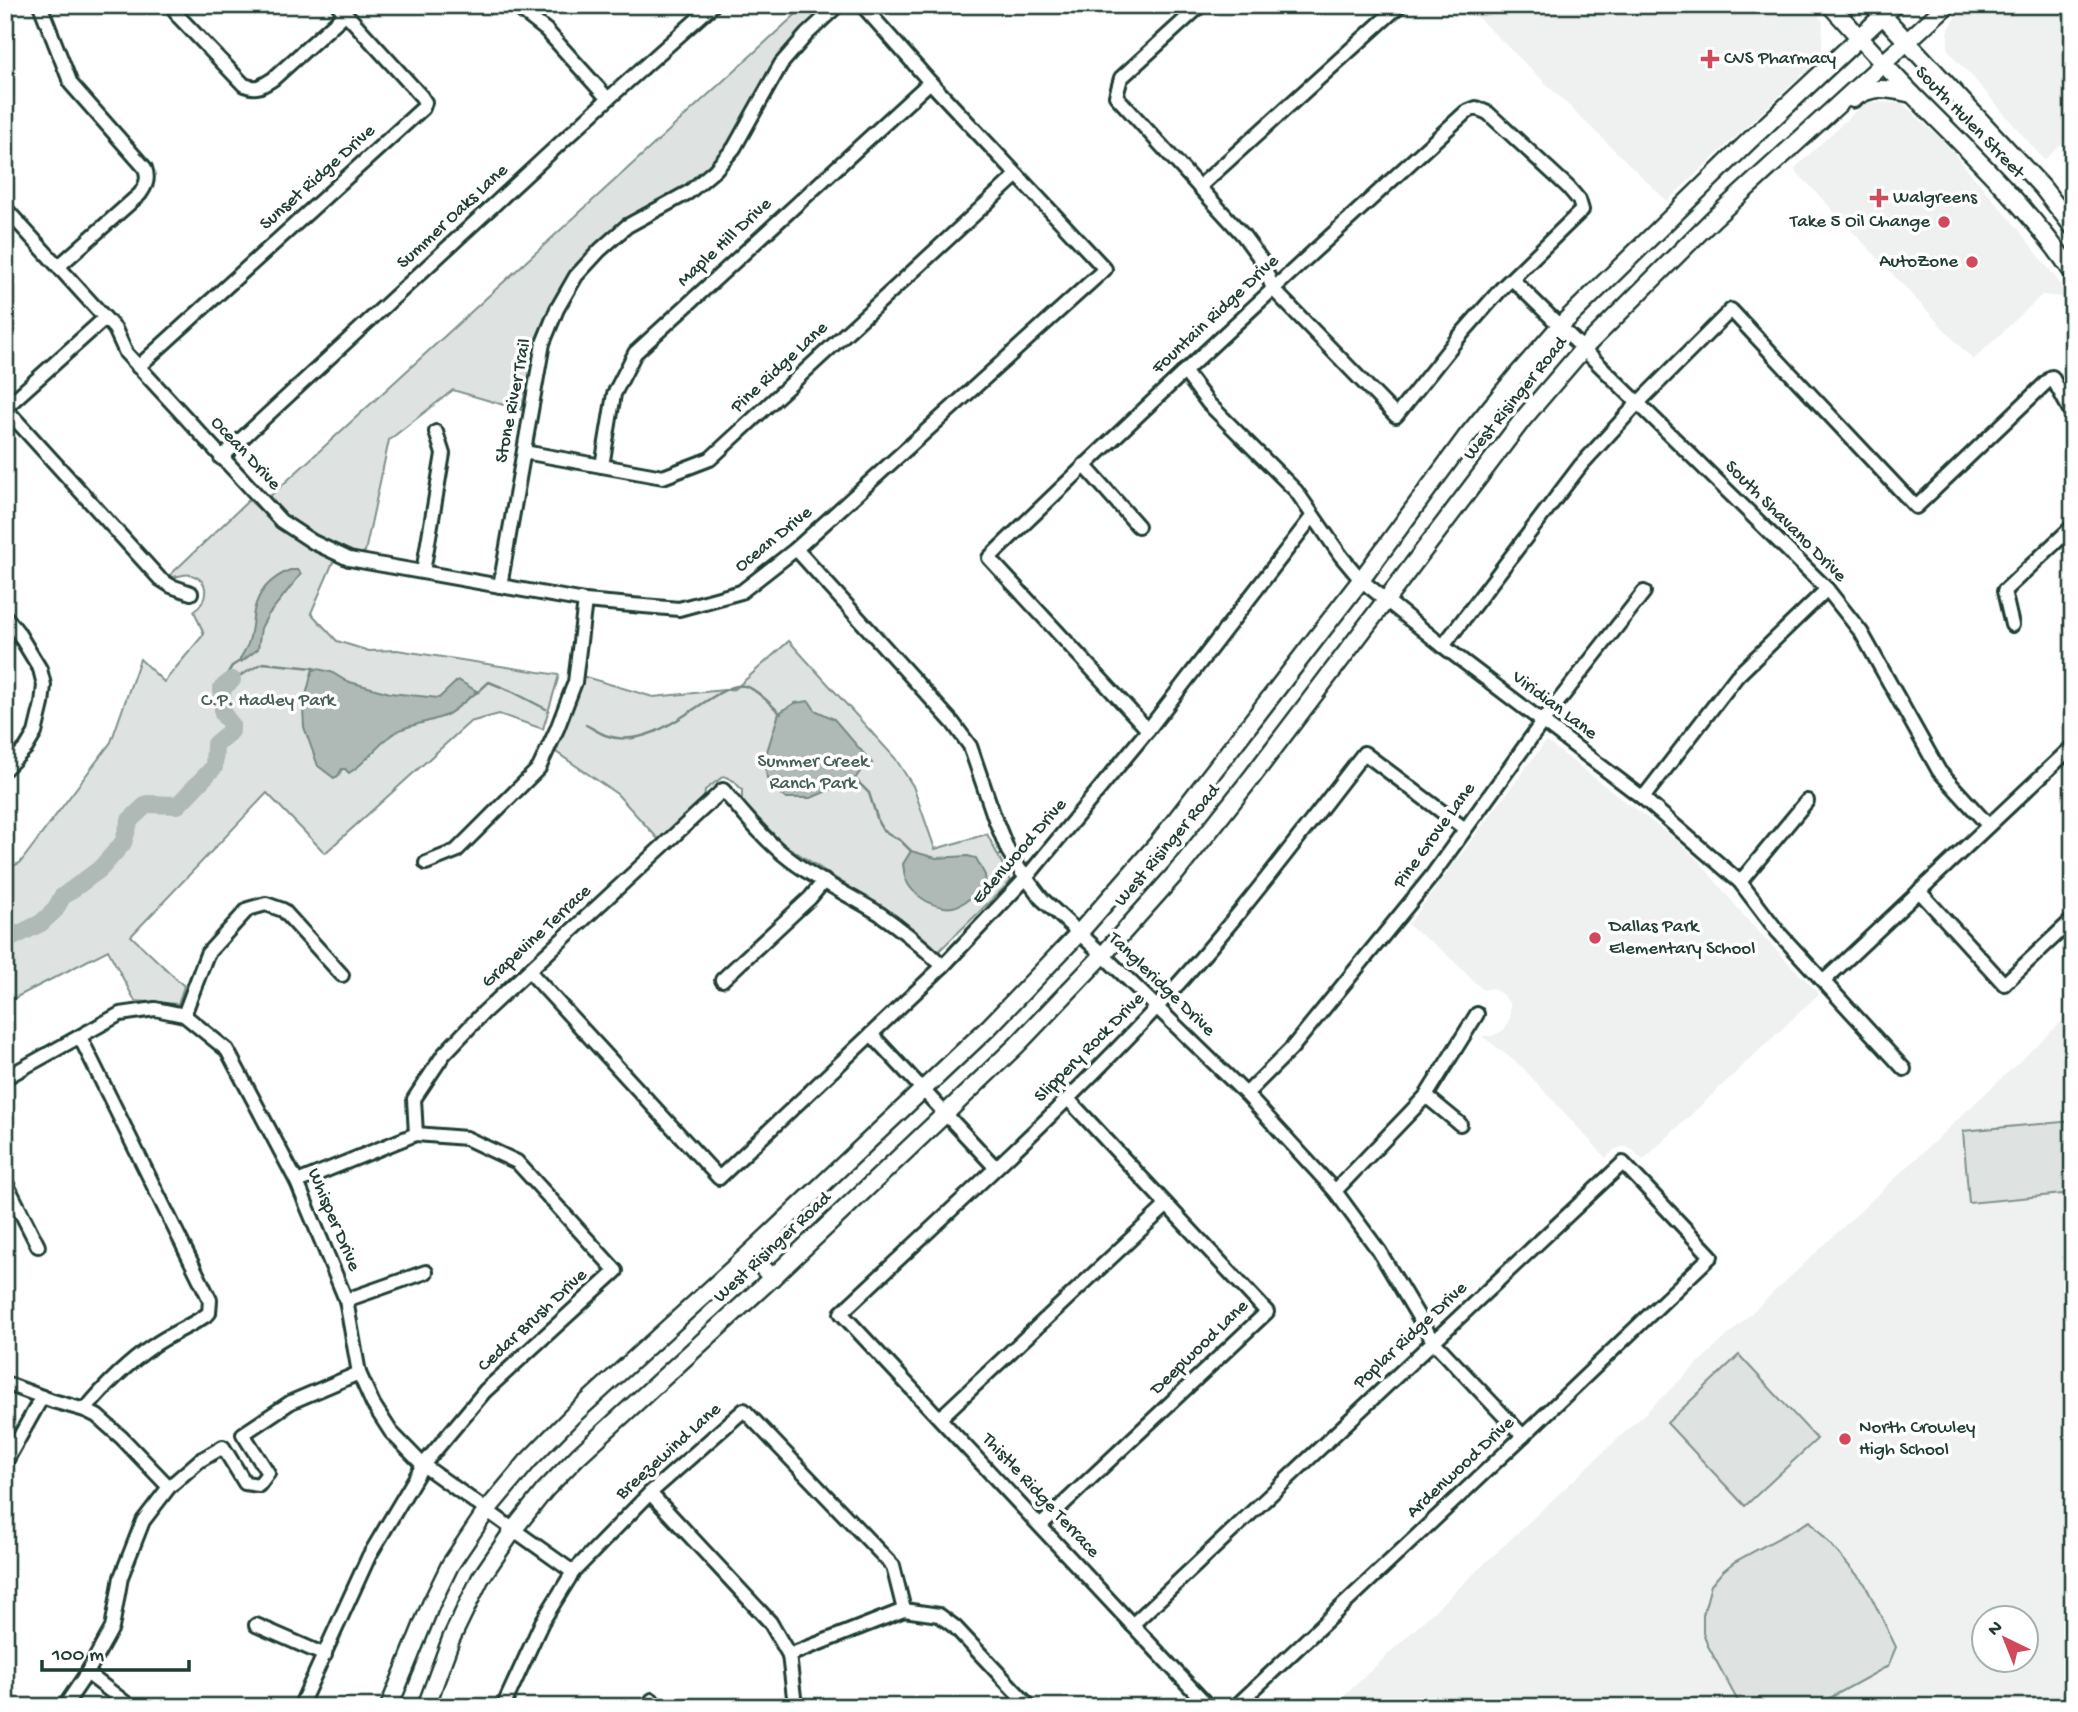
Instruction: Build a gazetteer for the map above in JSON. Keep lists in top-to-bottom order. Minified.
{"streets":{"main road":["South Hulen Street","West Risinger Road"],"street":["Sunset Ridge Drive","Summer Oaks Lane","Maple Hill Drive","Fountain Ridge Drive","Pine Ridge Lane","Stone River Trail","Ocean Drive","South Shavano Drive","Viridian Lane","Pine Grove Lane","Edenwood Drive","Grapevine Terrace","Tangleridge Drive","Slippery Rock Drive","Whisper Drive","Cedar Brush Drive","Poplar Ridge Drive","Deepwood Lane","Breezewind Lane","Ardenwood Drive","Thistle Ridge Terrace"]},"crossings":[["South Hulen Street","West Risinger Road"],["Sunset Ridge Drive","Ocean Drive"],["Summer Oaks Lane","Ocean Drive"],["Maple Hill Drive","Pine Ridge Lane"],["Maple Hill Drive","Ocean Drive"],["Fountain Ridge Drive","South Shavano Drive"],["Fountain Ridge Drive","Viridian Lane"],["Fountain Ridge Drive","Edenwood Drive"],["Pine Ridge Lane","Stone River Trail"],["Pine Ridge Lane","Ocean Drive"],["West Risinger Road","South Shavano Drive"],["West Risinger Road","Viridian Lane"],["West Risinger Road","Tangleridge Drive"],["West Risinger Road","Whisper Drive"],["Stone River Trail","Ocean Drive"],["Ocean Drive","Tangleridge Drive"],["Viridian Lane","Pine Grove Lane"],["Viridian Lane","Edenwood Drive"],["Pine Grove Lane","Tangleridge Drive"],["Pine Grove Lane","Slippery Rock Drive"],["Edenwood Drive","Grapevine Terrace"],["Edenwood Drive","Tangleridge Drive"],["Grapevine Terrace","Cedar Brush Drive"],["Tangleridge Drive","Slippery Rock Drive"],["Tangleridge Drive","Poplar Ridge Drive"],["Tangleridge Drive","Ardenwood Drive"],["Slippery Rock Drive","Deepwood Lane"],["Slippery Rock Drive","Thistle Ridge Terrace"],["Whisper Drive","Cedar Brush Drive"],["Whisper Drive","Breezewind Lane"],["Poplar Ridge Drive","Ardenwood Drive"],["Poplar Ridge Drive","Thistle Ridge Terrace"],["Deepwood Lane","Thistle Ridge Terrace"]],"parks":["C.P. Hadley Park","Summer Creek Ranch Park"],"places":{"health":["CVS Pharmacy","Walgreens"],"other":["Take 5 Oil Change","AutoZone","Dallas Park Elementary School","North Crowley High School"]},"scale_bar":"100 m","north":"top left"}
